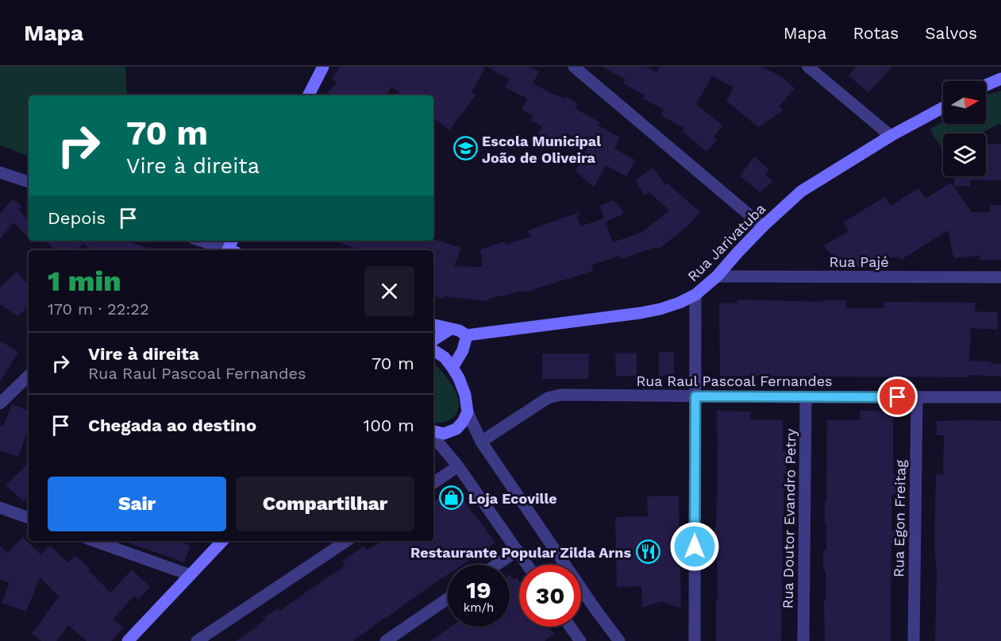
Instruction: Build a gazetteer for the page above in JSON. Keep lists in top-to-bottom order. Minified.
{"streets":{"main road":["Rua Jarivatuba"],"street":["Rua Pajé","Rua Raul Pascoal Fernandes","Rua Doutor Evandro Petry","Rua Egon Freitag"]},"crossings":[["Rua Jarivatuba","Rua Pajé"],["Rua Raul Pascoal Fernandes","Rua Doutor Evandro Petry"],["Rua Raul Pascoal Fernandes","Rua Egon Freitag"]],"places":{"school or university":["Escola Municipal João de Oliveira"],"shop":["Loja Ecoville"],"restaurant":["Restaurante Popular Zilda Arns"]},"north":"right","page":{"header":"Mapa","nav":["Mapa","Rotas","Salvos"],"turn":["70 m","Vire à direita"],"then":"Depois","heading":["1 min","170 m · 22:22"],"list":[{"name":"Vire à direita","note":"Rua Raul Pascoal Fernandes","value":"70 m"},{"name":"Chegada ao destino","value":"100 m"}],"buttons":["Sair","Compartilhar"],"speed":"19 km/h","limit":"30"}}
